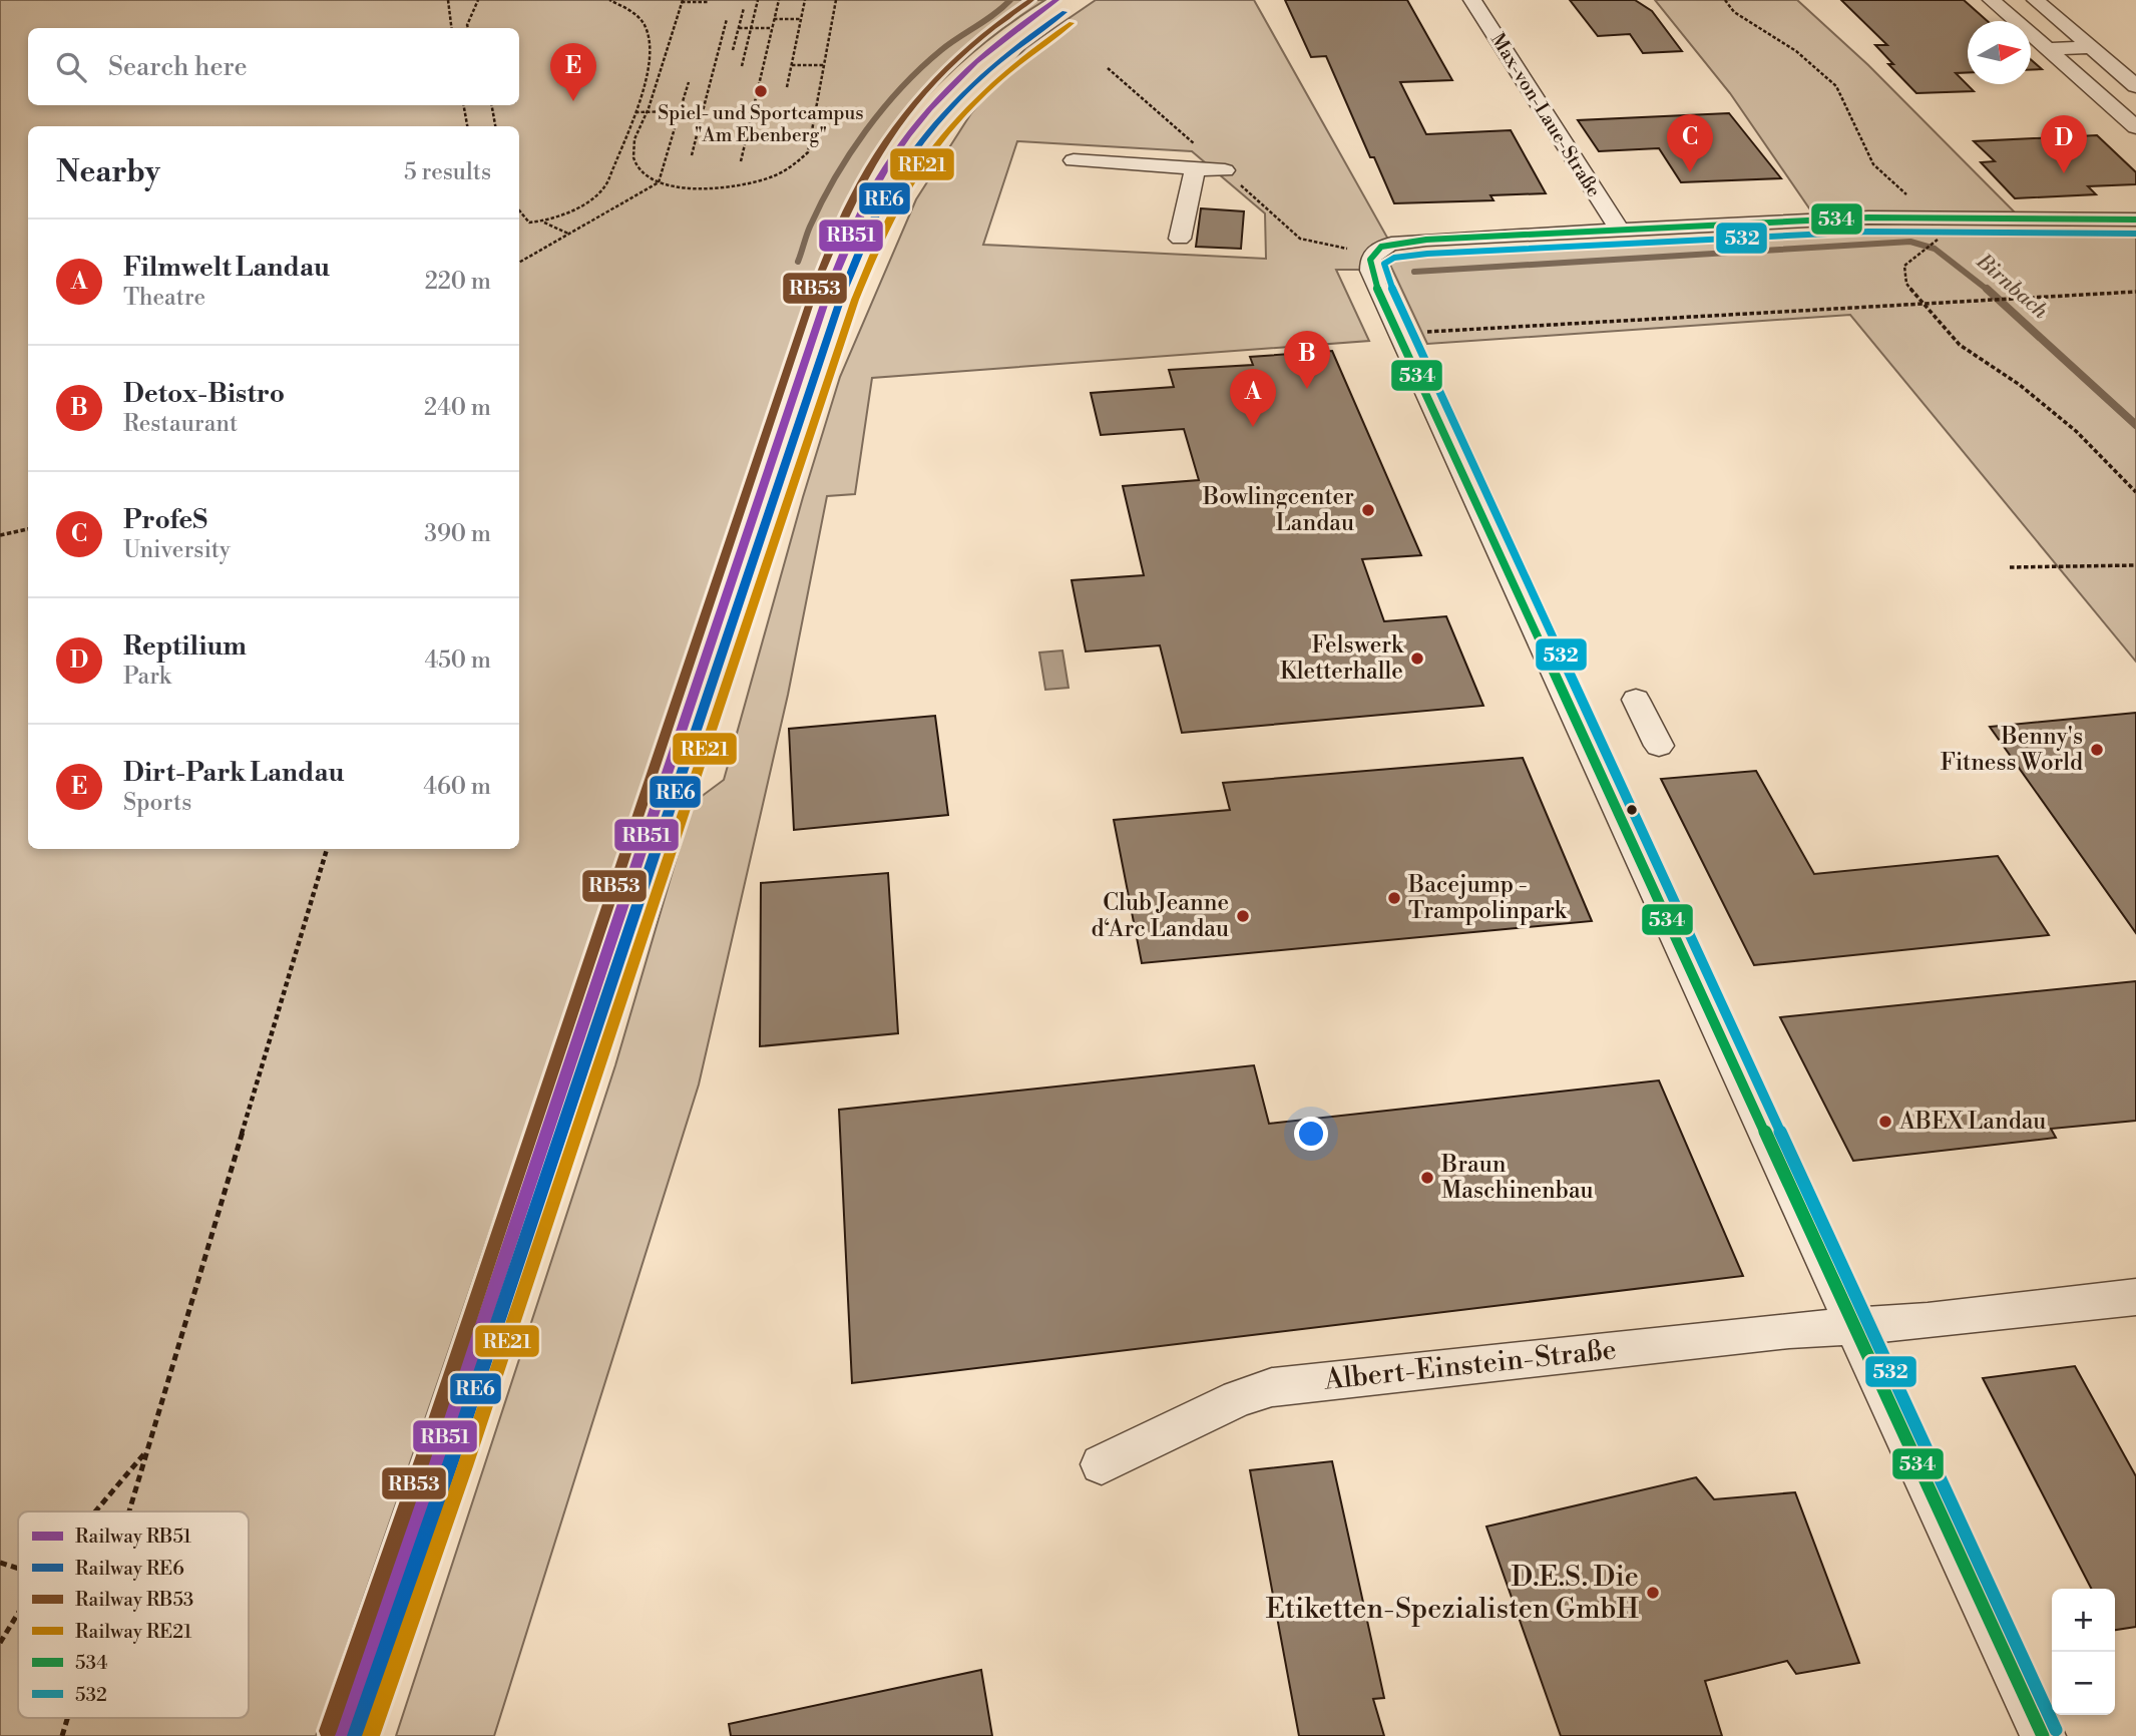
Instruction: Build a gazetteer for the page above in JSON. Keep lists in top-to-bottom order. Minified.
{"streets":{"street":["Max-von-Laue-Straße","Albert-Einstein-Straße"]},"water":["Birnbach"],"places":["Spiel- und Sportcampus \"Am Ebenberg\"","Bowlingcenter Landau","Felswerk Kletterhalle","Benny's Fitness World","Bacejump - Trampolinpark","Club Jeanne d‘Arc Landau","ABEX Landau","Braun Maschinenbau","D.E.S. Die Etiketten-Spezialisten GmbH"],"lines":["rail line RB51","rail line RB53","rail line RE6","rail line RE21","transit line 534","transit line 532"],"legend":["Railway RB51","Railway RE6","Railway RB53","Railway RE21","534","532"],"north":"right","page":{"search":"Search here","pins":["E","C","D","B","A"],"heading":["Nearby","5 results"],"list":[{"mark":"A","name":"Filmwelt Landau","note":"Theatre","value":"220 m"},{"mark":"B","name":"Detox-Bistro","note":"Restaurant","value":"240 m"},{"mark":"C","name":"ProfeS","note":"University","value":"390 m"},{"mark":"D","name":"Reptilium","note":"Park","value":"450 m"},{"mark":"E","name":"Dirt-Park Landau","note":"Sports","value":"460 m"}],"map_buttons":["+","−"]}}
